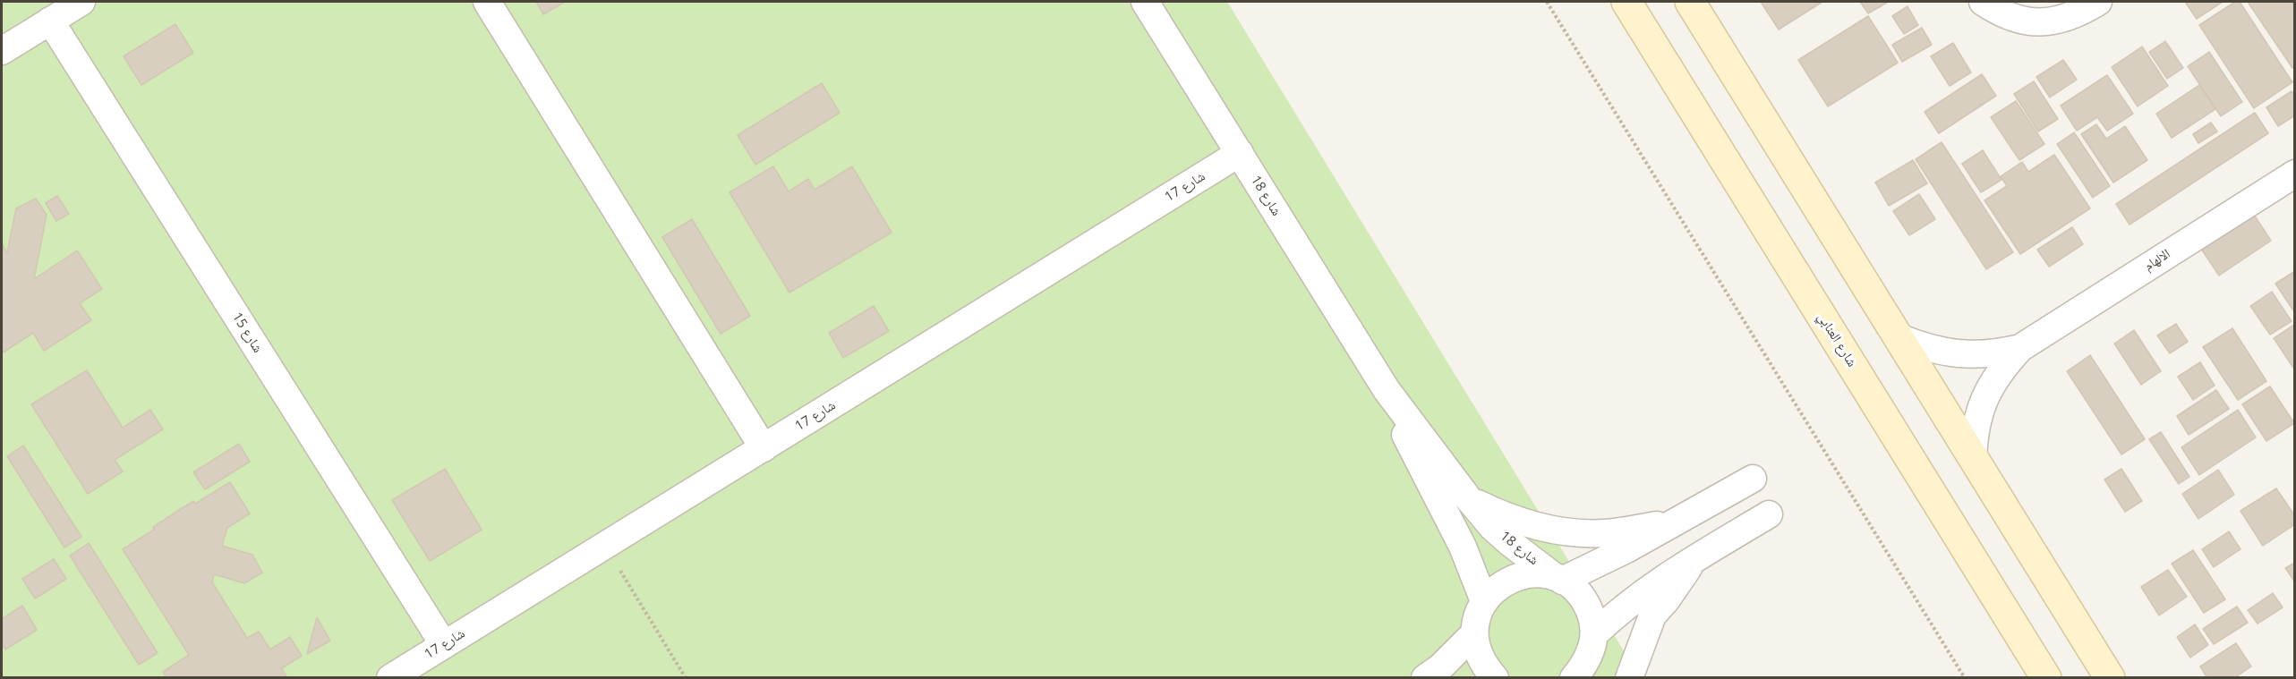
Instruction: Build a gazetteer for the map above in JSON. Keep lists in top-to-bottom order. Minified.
{"streets":{"street":["شارع 17","شارع 18","الالهام","شارع 15","شارع العنابي"]},"crossings":[["شارع 17","شارع 18"],["شارع 17","شارع 15"]]}
